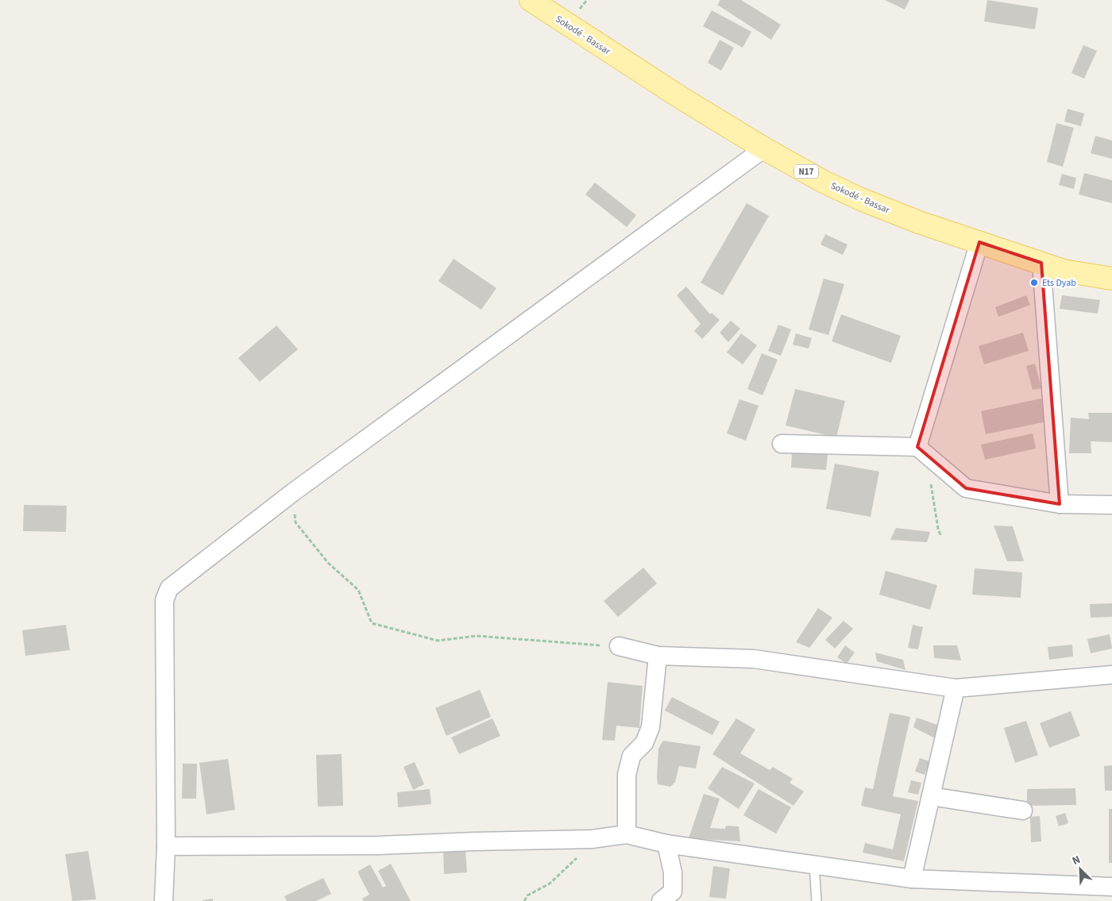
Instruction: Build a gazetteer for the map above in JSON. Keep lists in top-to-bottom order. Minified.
{"streets":{"main road":["Sokodé - Bassar","N17"]},"places":["Ets Dyab"],"north":"top left"}
